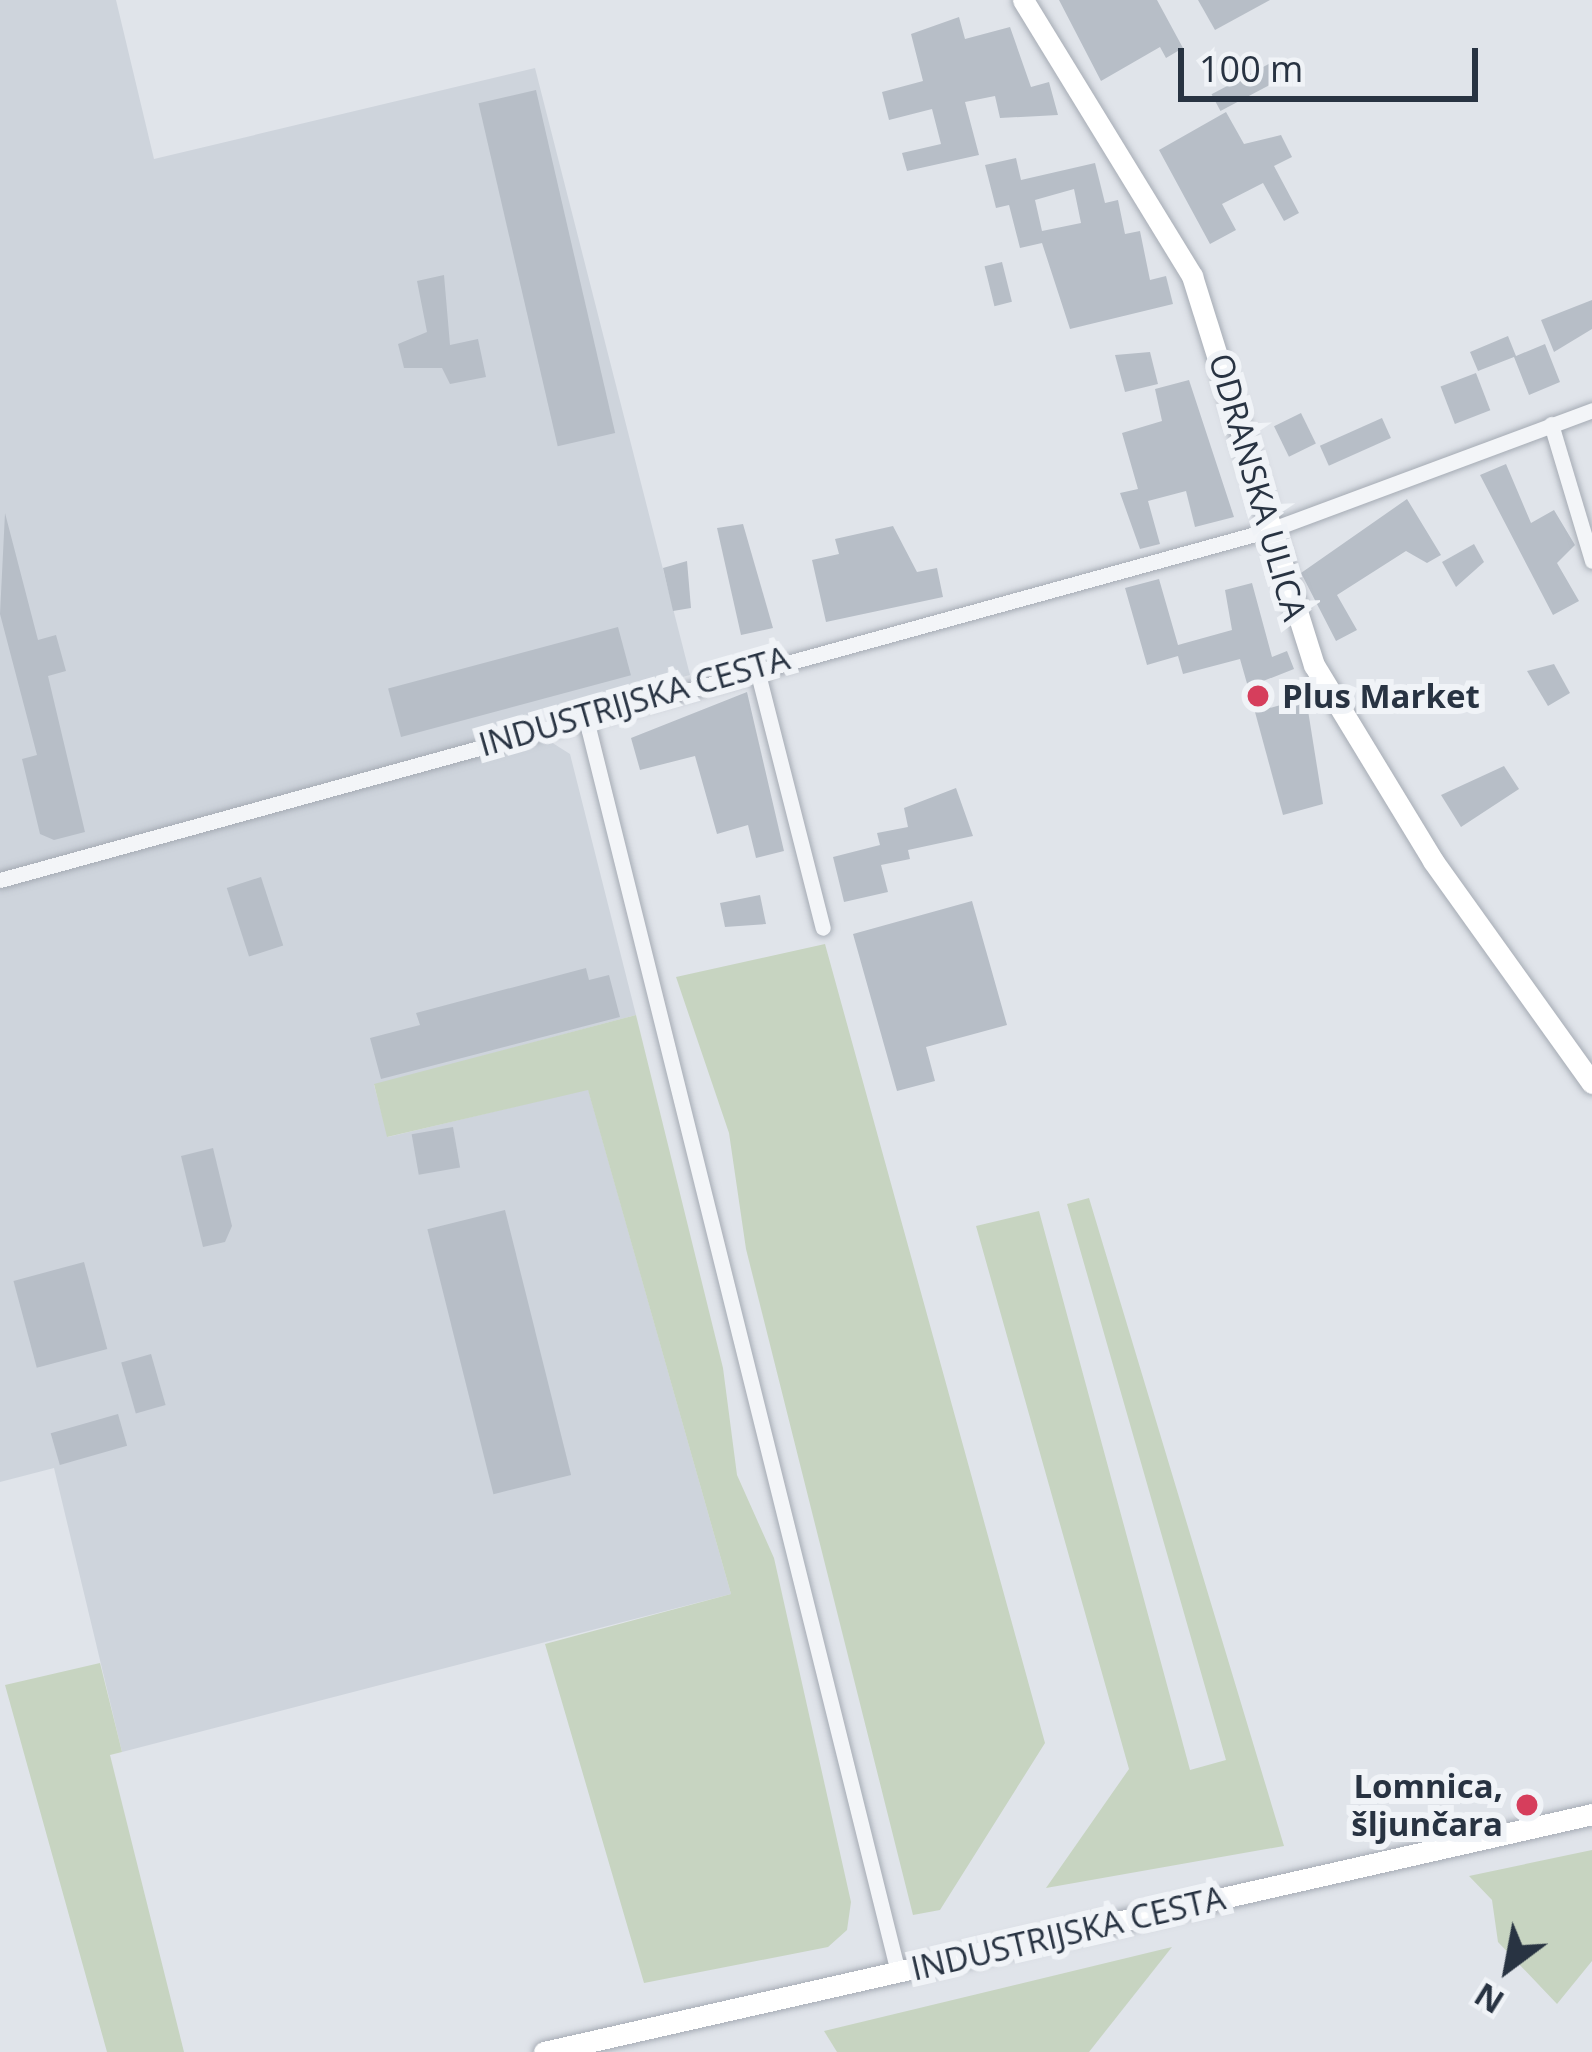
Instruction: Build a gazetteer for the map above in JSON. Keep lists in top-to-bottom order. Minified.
{"streets":{"main road":["ODRANSKA ULICA","INDUSTRIJSKA CESTA"]},"crossings":[["ODRANSKA ULICA","INDUSTRIJSKA CESTA"]],"places":["Plus Market","Lomnica, šljunčara"],"scale_bar":"100 m","north":"bottom left"}
